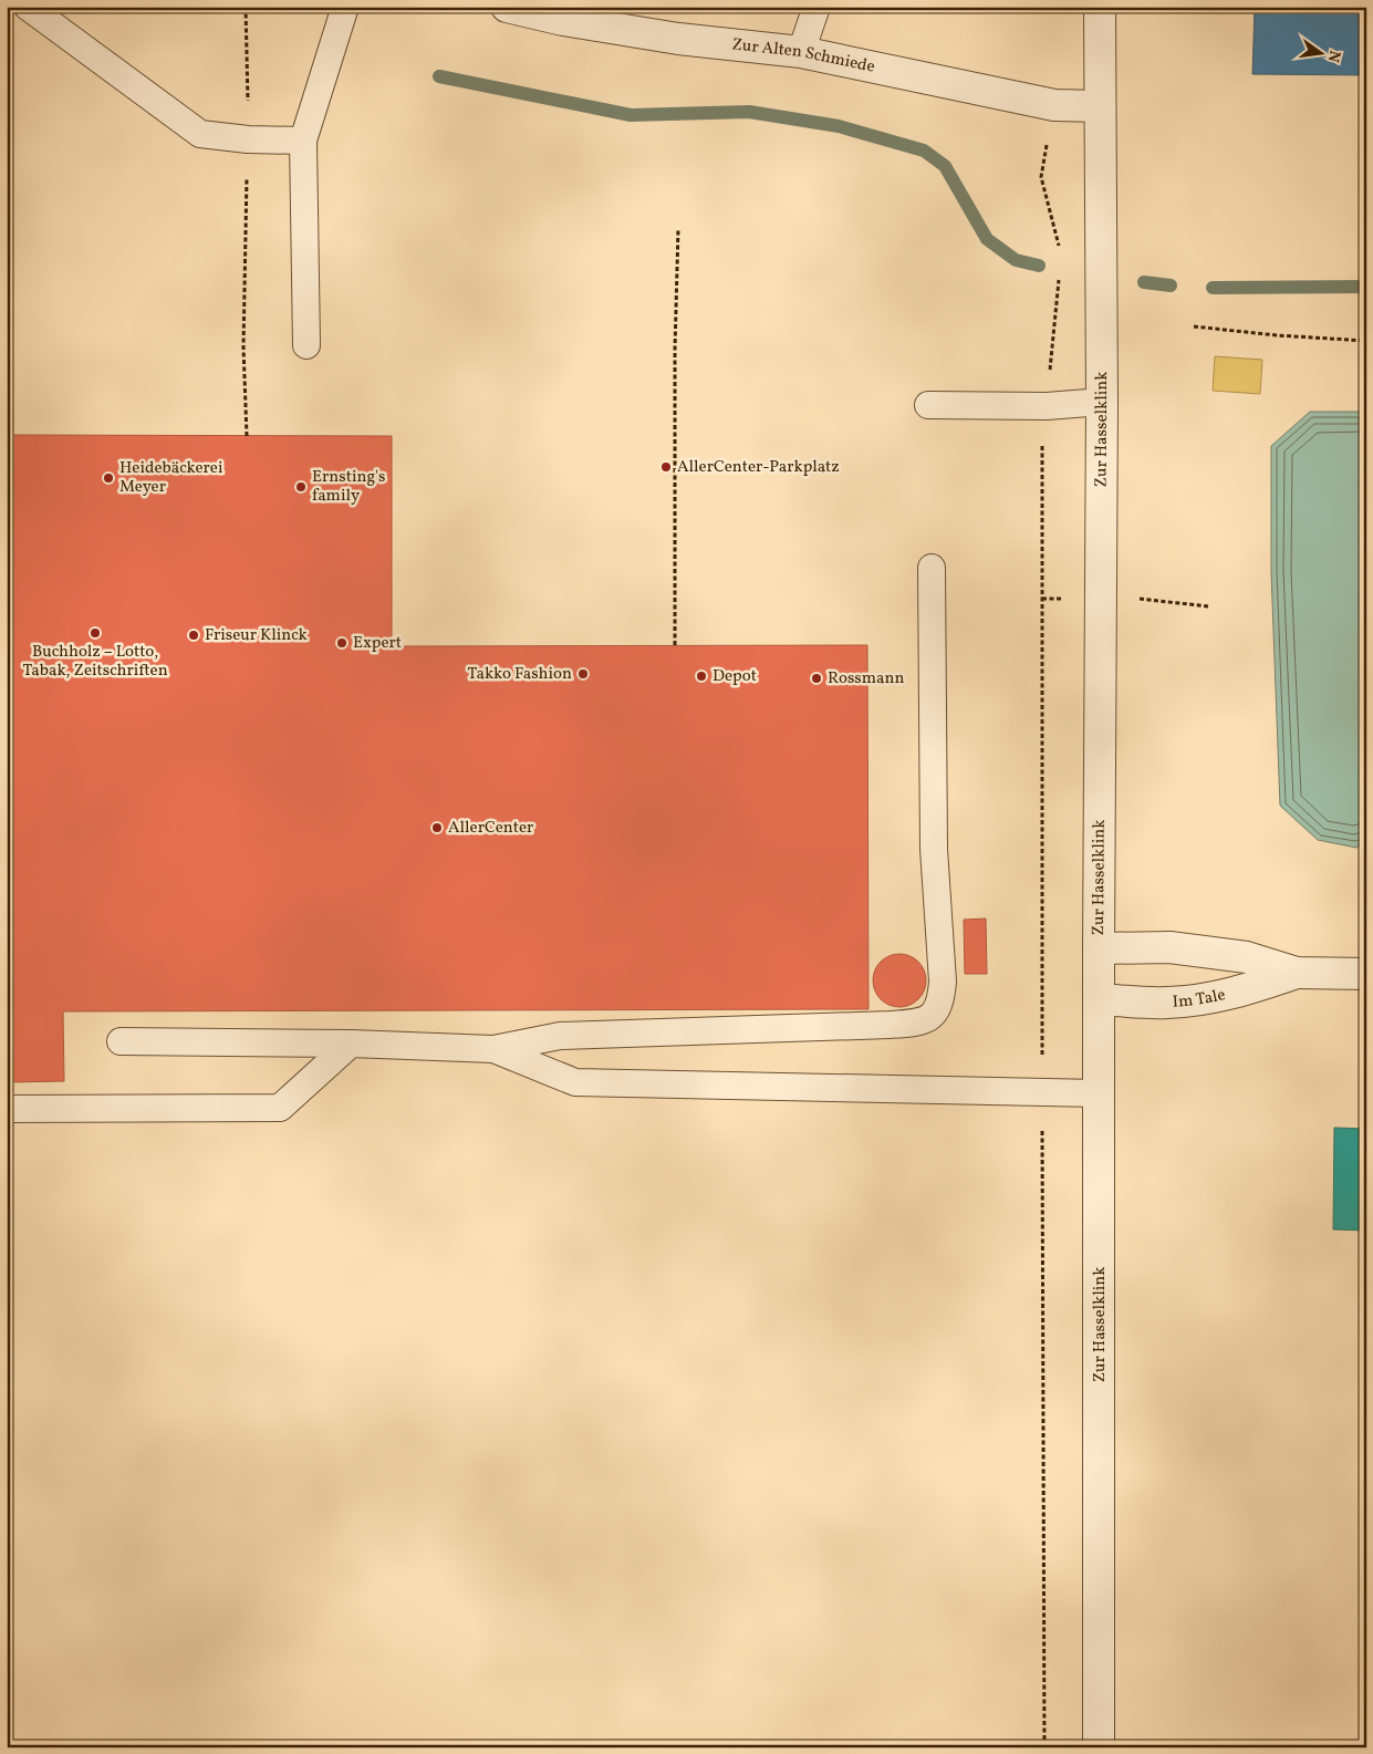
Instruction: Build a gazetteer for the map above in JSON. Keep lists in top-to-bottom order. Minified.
{"streets":{"street":["Zur Alten Schmiede","Zur Hasselklink","Im Tale"]},"crossings":[["Zur Alten Schmiede","Zur Hasselklink"],["Zur Hasselklink","Im Tale"]],"places":["AllerCenter-Parkplatz","Heidebäckerei Meyer","Ernsting's family","Buchholz – Lotto, Tabak, Zeitschriften","Friseur Klinck","Expert","Takko Fashion","Depot","Rossmann","AllerCenter"],"north":"right"}
